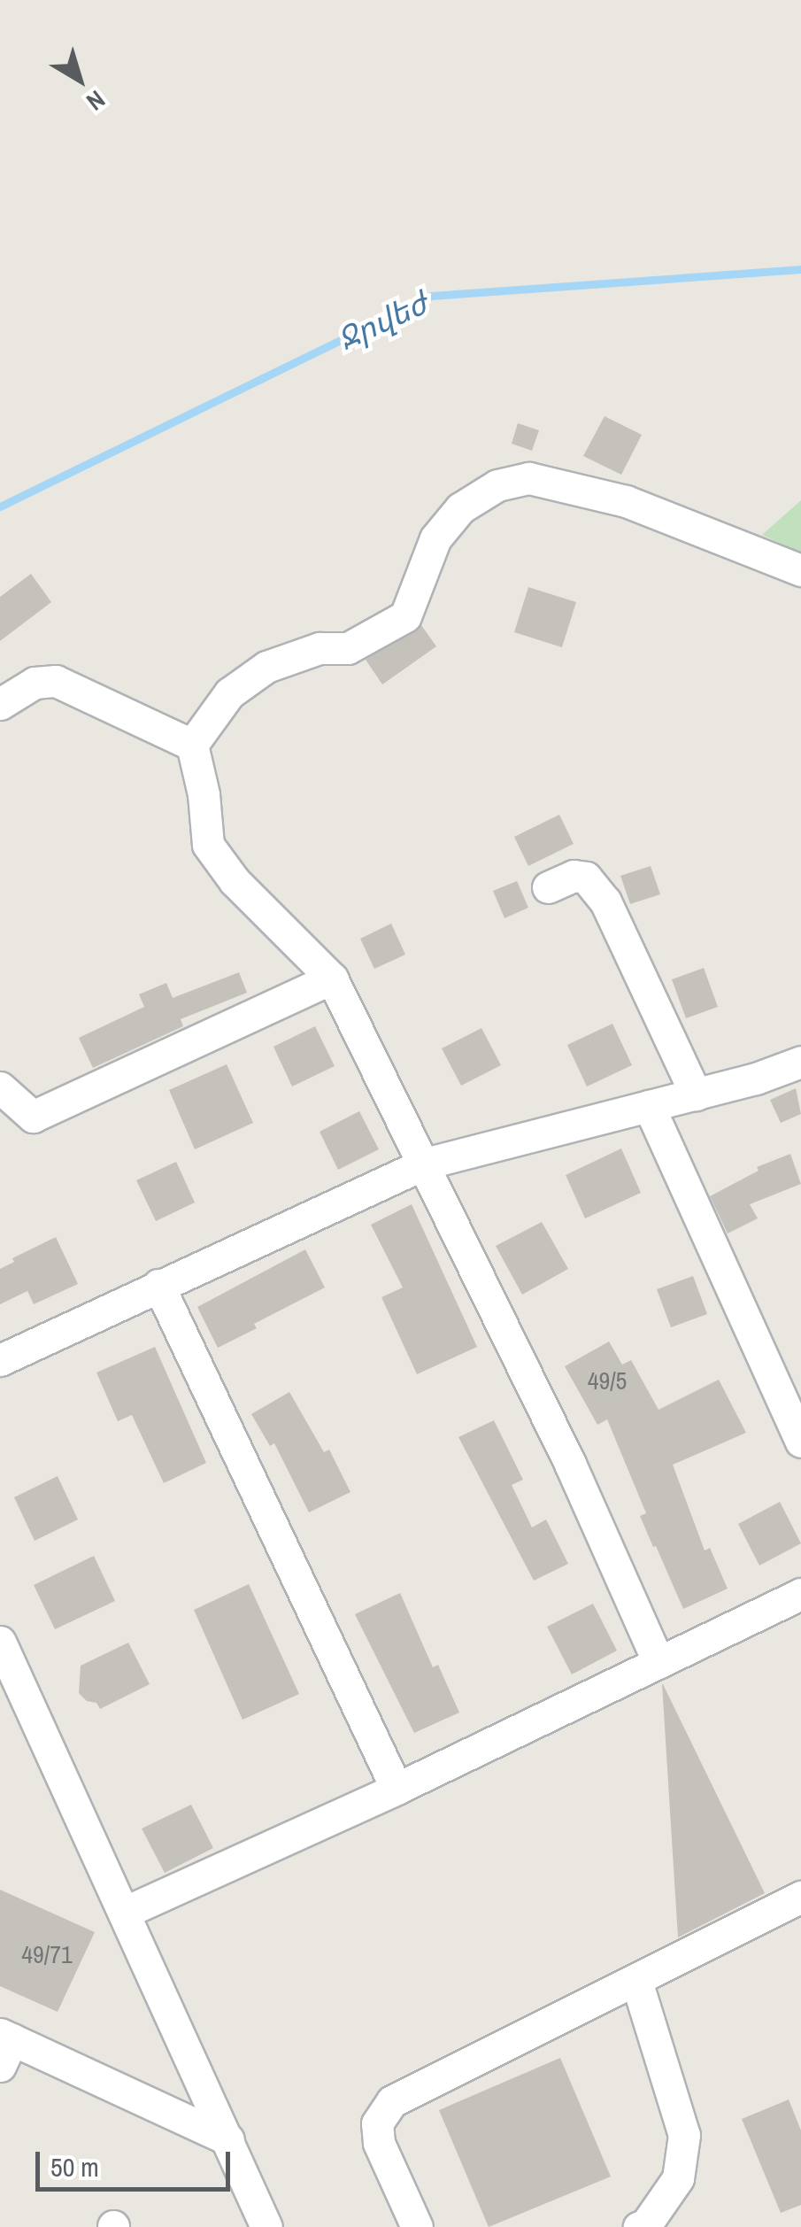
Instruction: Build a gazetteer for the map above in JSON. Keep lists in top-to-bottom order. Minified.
{"water":["Ջրվեժ"],"house_numbers":["49/5","49/71"],"scale_bar":"50 m","north":"bottom right"}
